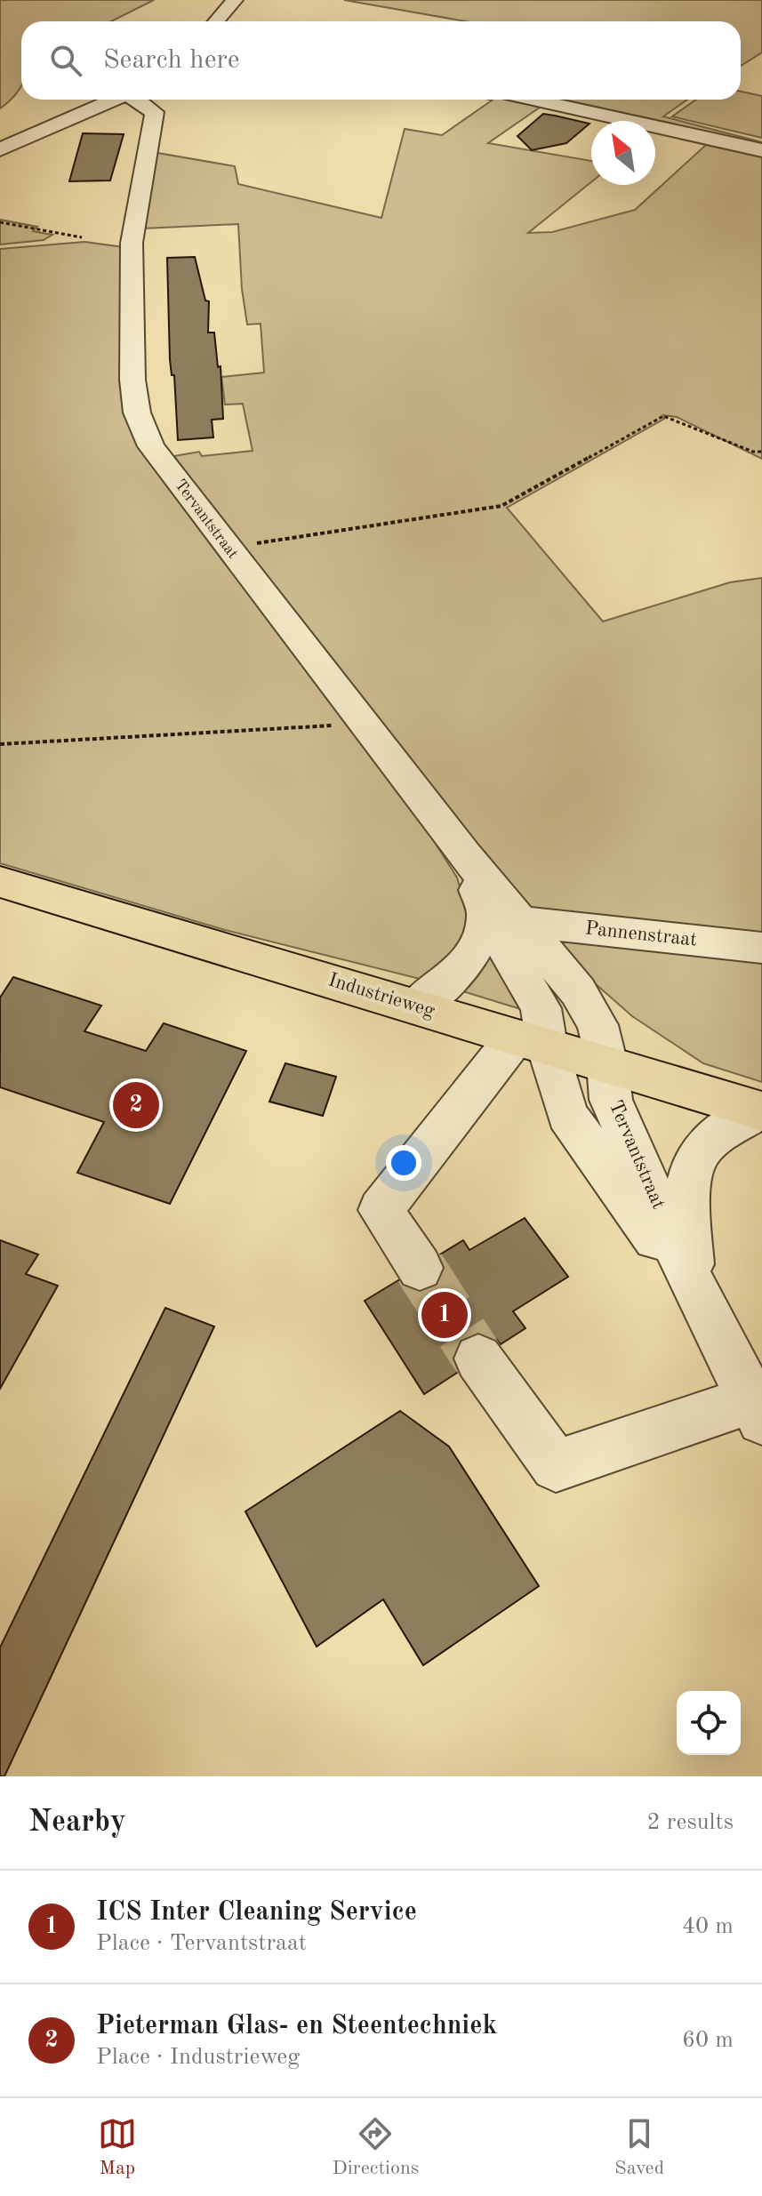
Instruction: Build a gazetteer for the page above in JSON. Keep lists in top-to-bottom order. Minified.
{"streets":{"main road":["Industrieweg"],"street":["Tervantstraat","Pannenstraat"]},"crossings":[["Tervantstraat","Pannenstraat"],["Tervantstraat","Industrieweg"]],"north":"top left","page":{"search":"Search here","pins":["2","1"],"heading":["Nearby","2 results"],"list":[{"mark":"1","name":"ICS Inter Cleaning Service","note":"Place · Tervantstraat","value":"40 m"},{"mark":"2","name":"Pieterman Glas- en Steentechniek","note":"Place · Industrieweg","value":"60 m"}],"nav":["Map","Directions","Saved"]}}
